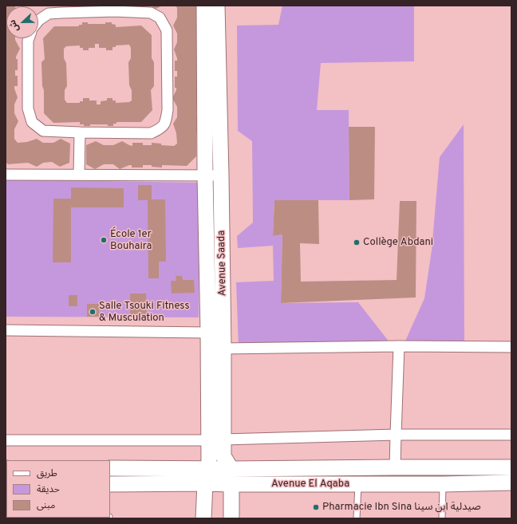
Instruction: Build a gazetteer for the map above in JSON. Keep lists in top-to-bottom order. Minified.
{"streets":{"street":["Avenue Saada","Avenue El Aqaba"]},"crossings":[["Avenue Saada","Avenue El Aqaba"]],"places":["École 1er Bouhaira","Collège Abdani","Salle Tsouki Fitness & Musculation","Pharmacie Ibn Sina صيدلية ابن سينا"],"legend":["طريق","حديقة","مبنى"],"north":"left"}
